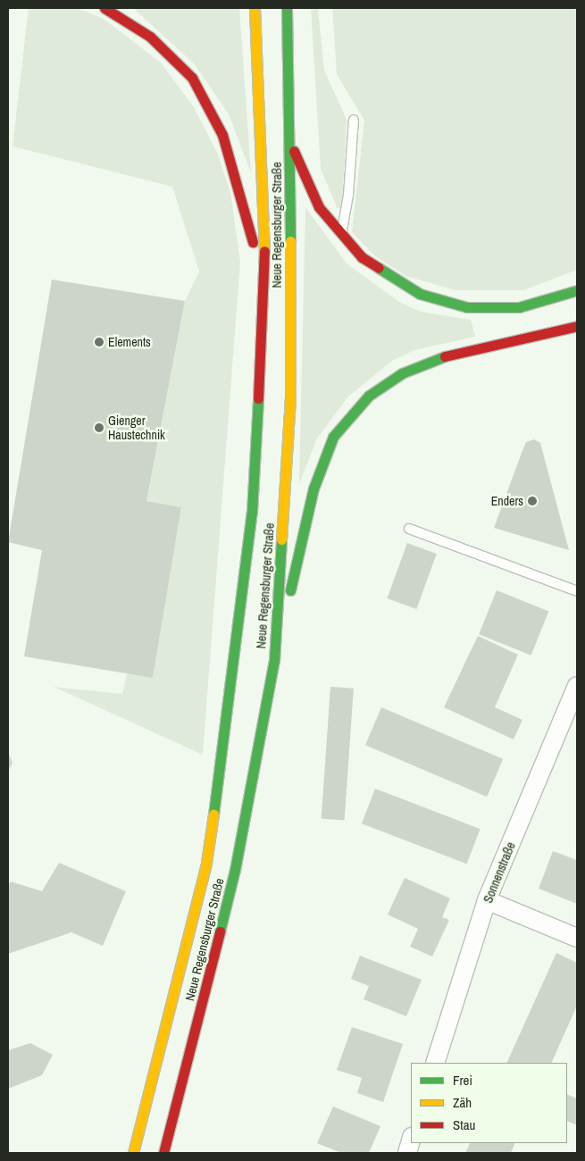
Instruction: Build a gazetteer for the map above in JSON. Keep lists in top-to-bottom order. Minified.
{"streets":{"highway":["Neue Regensburger Straße"],"street":["Sonnenstraße"]},"places":["Elements","Gienger Haustechnik","Enders"],"legend":["Frei","Zäh","Stau"]}
